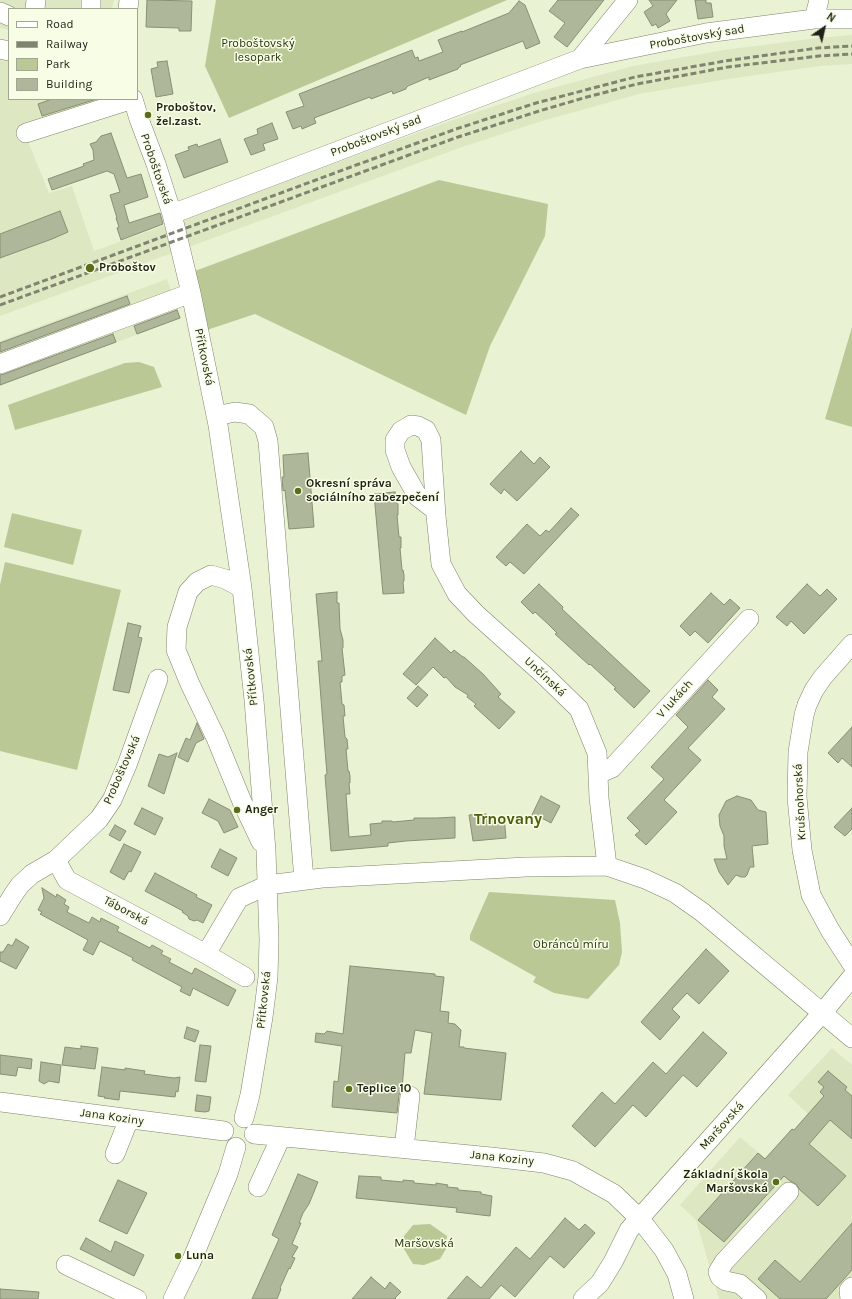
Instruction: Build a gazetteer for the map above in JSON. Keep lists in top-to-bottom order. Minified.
{"streets":{"street":["Proboštovský sad","Proboštovská","Přítkovská","Unčínská","V lukách","Krušnohorská","Táborská","Jana Koziny","Maršovská"]},"crossings":[["Proboštovský sad","Proboštovská"],["Proboštovská","Přítkovská"],["Proboštovská","Táborská"],["Přítkovská","Jana Koziny"],["Unčínská","V lukách"],["Jana Koziny","Maršovská"]],"districts":["Trnovany"],"parks":["Proboštovský lesopark","Obránců míru","Maršovská"],"places":["Proboštov, žel.zast.","Proboštov","Okresní správa sociálního zabezpečení","Anger","Teplice 10","Základní škola Maršovská","Luna"],"legend":["Road","Railway","Park","Building"],"north":"top right"}
